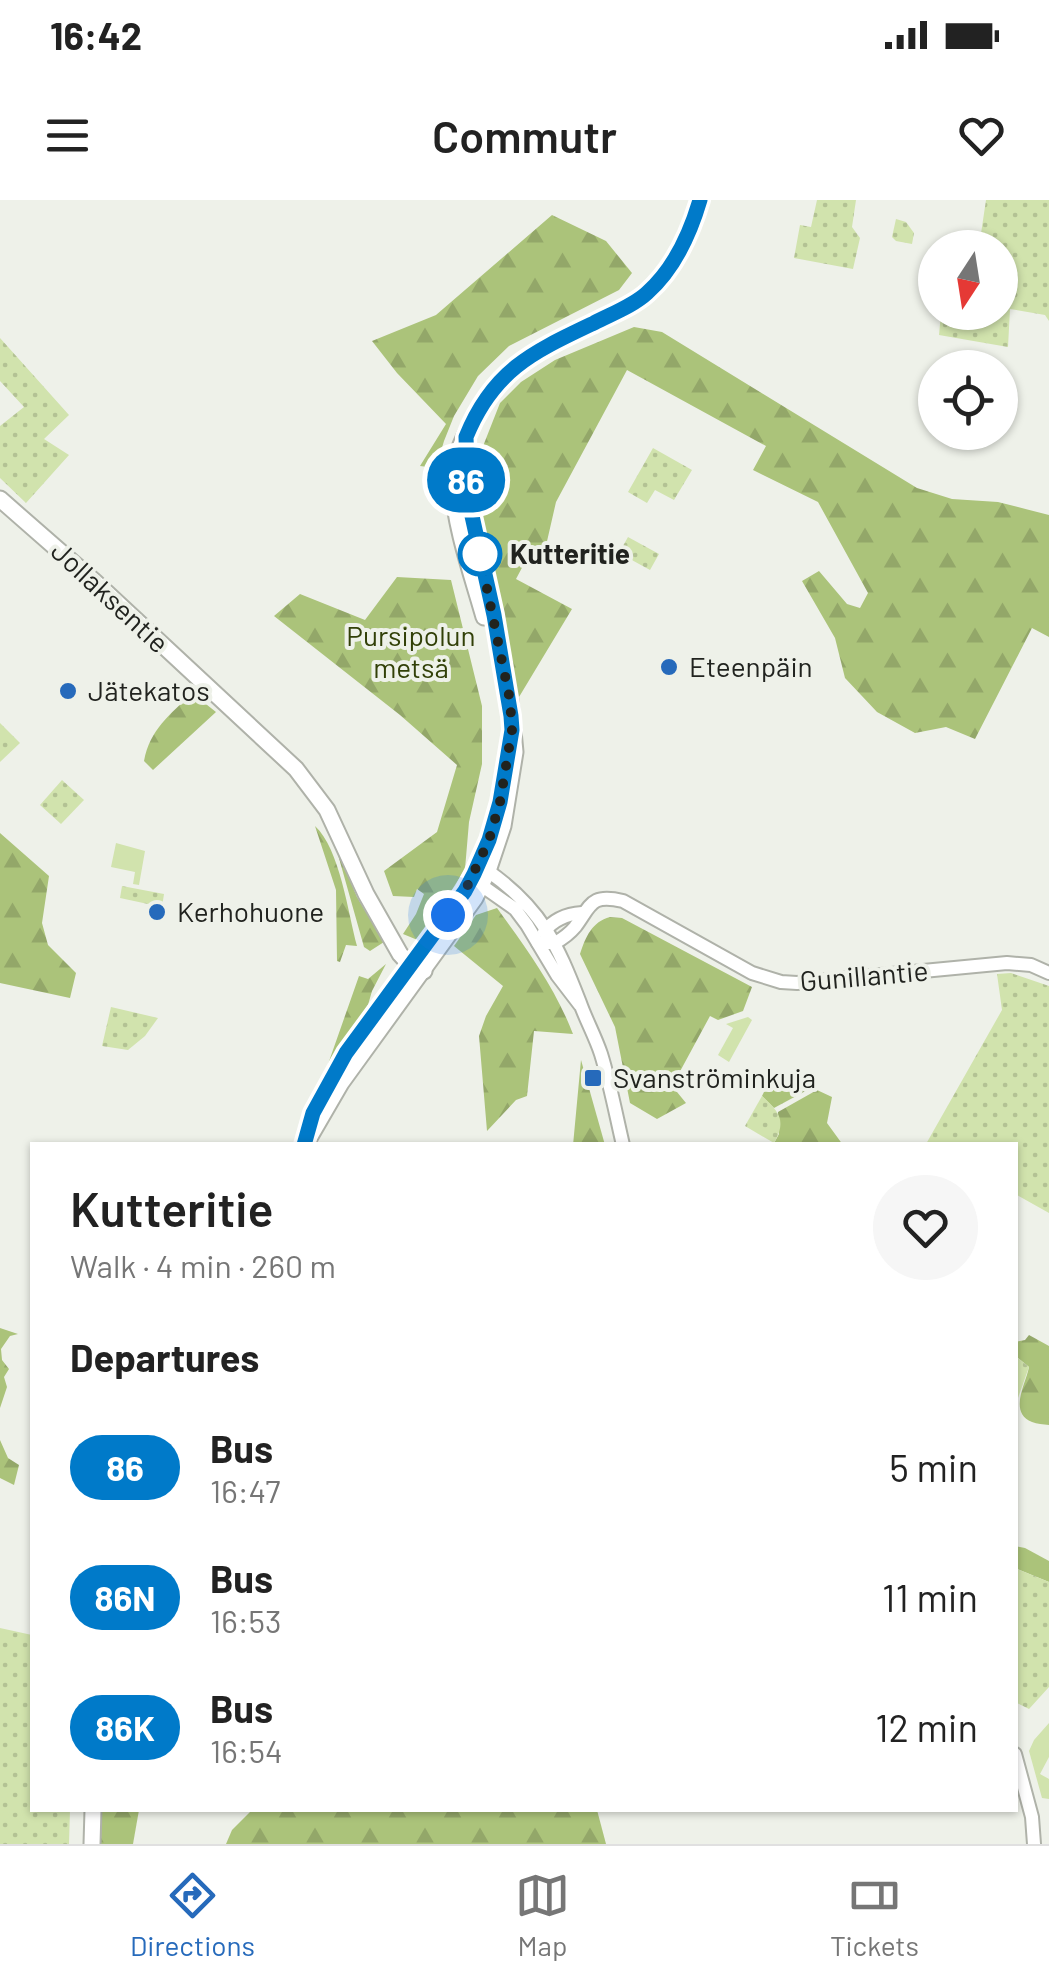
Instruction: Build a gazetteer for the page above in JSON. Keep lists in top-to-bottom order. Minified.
{"streets":{"main road":["Jollaksentie"],"street":["Gunillantie"]},"parks":["Pursipolun metsä"],"places":{"other":["Kutteritie","Eteenpäin","Jätekatos","Kerhohuone"],"transit":["Svanströminkuja"]},"lines":["bus line 86"],"north":"bottom","page":{"status":"16:42","header":"Commutr","on_map":"86","heading":[["Kutteritie","Walk · 4 min · 260 m"],"Departures"],"list":[{"mark":"86","name":"Bus","note":"16:47","value":"5 min"},{"mark":"86N","name":"Bus","note":"16:53","value":"11 min"},{"mark":"86K","name":"Bus","note":"16:54","value":"12 min"}],"tabs":["Directions","Map","Tickets"]}}
